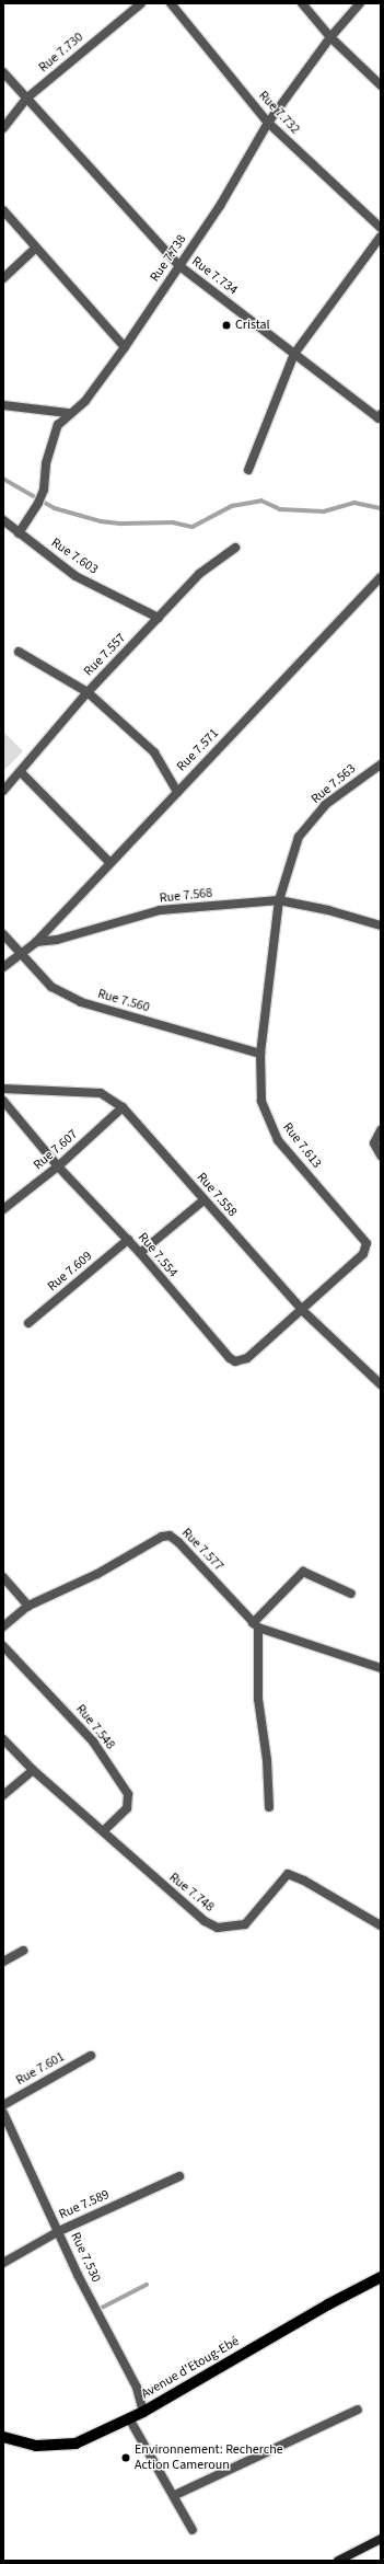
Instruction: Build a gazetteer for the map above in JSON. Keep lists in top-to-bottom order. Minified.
{"streets":{"main road":["Avenue d'Etoug-Ebé"],"street":["Rue 7.730","Rue 7.732","Rue 7.738","Rue 7.734","Rue 7.603","Rue 7.557","Rue 7.571","Rue 7.563","Rue 7.568","Rue 7.560","Rue 7.613","Rue 7.607","Rue 7.558","Rue 7.554","Rue 7.609","Rue 7.577","Rue 7.548","Rue 7.748","Rue 7.601","Rue 7.589","Rue 7.530"]},"crossings":[["Rue 7.730","Rue 7.734"],["Rue 7.732","Rue 7.738"],["Rue 7.738","Rue 7.734"],["Rue 7.738","Rue 7.603"],["Rue 7.603","Rue 7.557"],["Rue 7.571","Rue 7.568"],["Rue 7.563","Rue 7.568"],["Rue 7.563","Rue 7.613"],["Rue 7.568","Rue 7.613"],["Rue 7.560","Rue 7.613"],["Rue 7.613","Rue 7.558"],["Rue 7.613","Rue 7.554"],["Rue 7.607","Rue 7.558"],["Rue 7.607","Rue 7.554"],["Rue 7.558","Rue 7.554"],["Rue 7.554","Rue 7.609"],["Rue 7.548","Rue 7.748"],["Rue 7.589","Rue 7.530"],["Rue 7.530","Avenue d'Etoug-Ebé"]],"places":["Cristal","Environnement: Recherche Action Cameroun"]}
